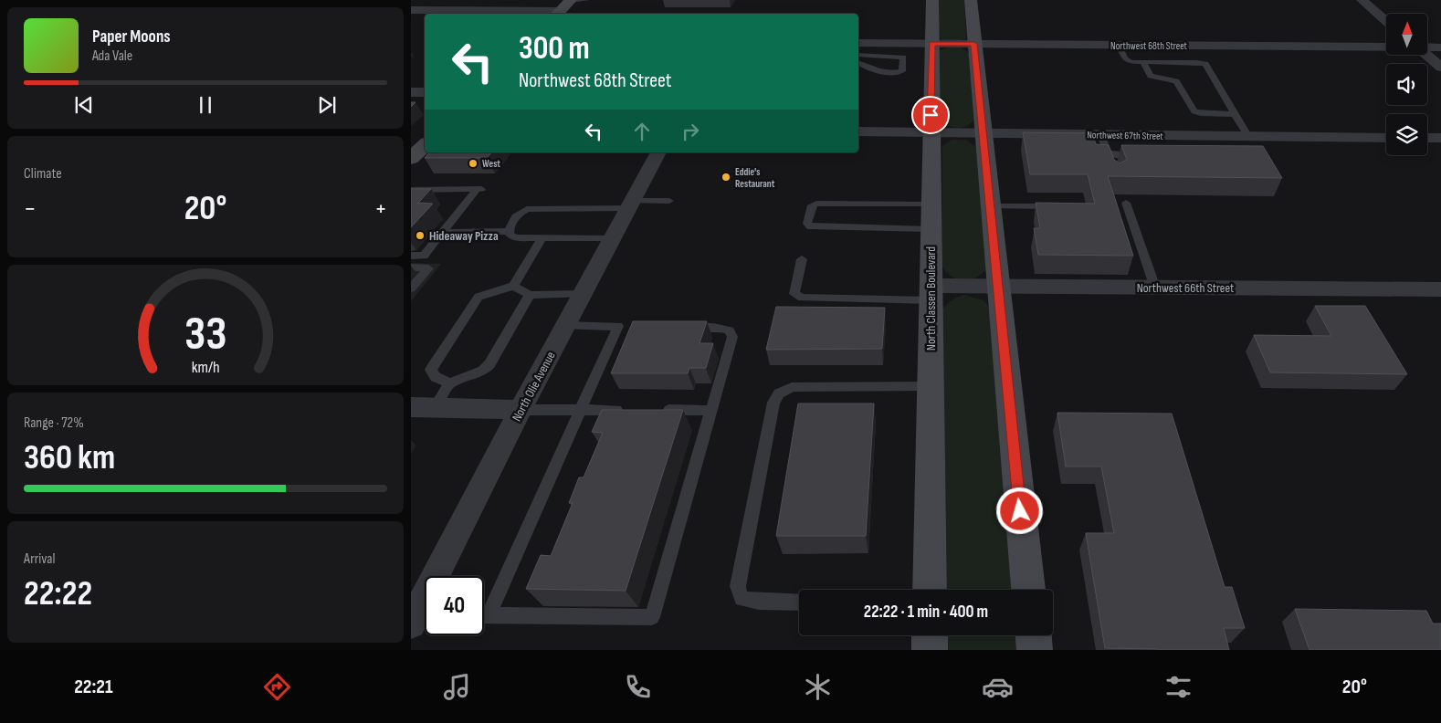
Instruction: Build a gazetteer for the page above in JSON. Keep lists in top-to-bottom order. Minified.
{"streets":{"street":["Northwest 68th Street","Northwest 67th Street","Northwest 66th Street","North Classen Boulevard","North Olie Avenue"]},"crossings":[["Northwest 68th Street","North Classen Boulevard"],["Northwest 67th Street","North Classen Boulevard"],["Northwest 66th Street","North Classen Boulevard"]],"places":["West","Eddie's Restaurant","Hideaway Pizza"],"north":"top","page":{"turn":["300 m","Northwest 68th Street"],"song":["Paper Moons","Ada Vale"],"tile":["Climate",["Range · 72%","360 km"],["Arrival","22:22"]],"heat":["−","20°","+"],"limit":"40","trip":"22:22 · 1 min · 400 m","tabs":["22:21","20°"],"gauge":["33","km/h"]}}
